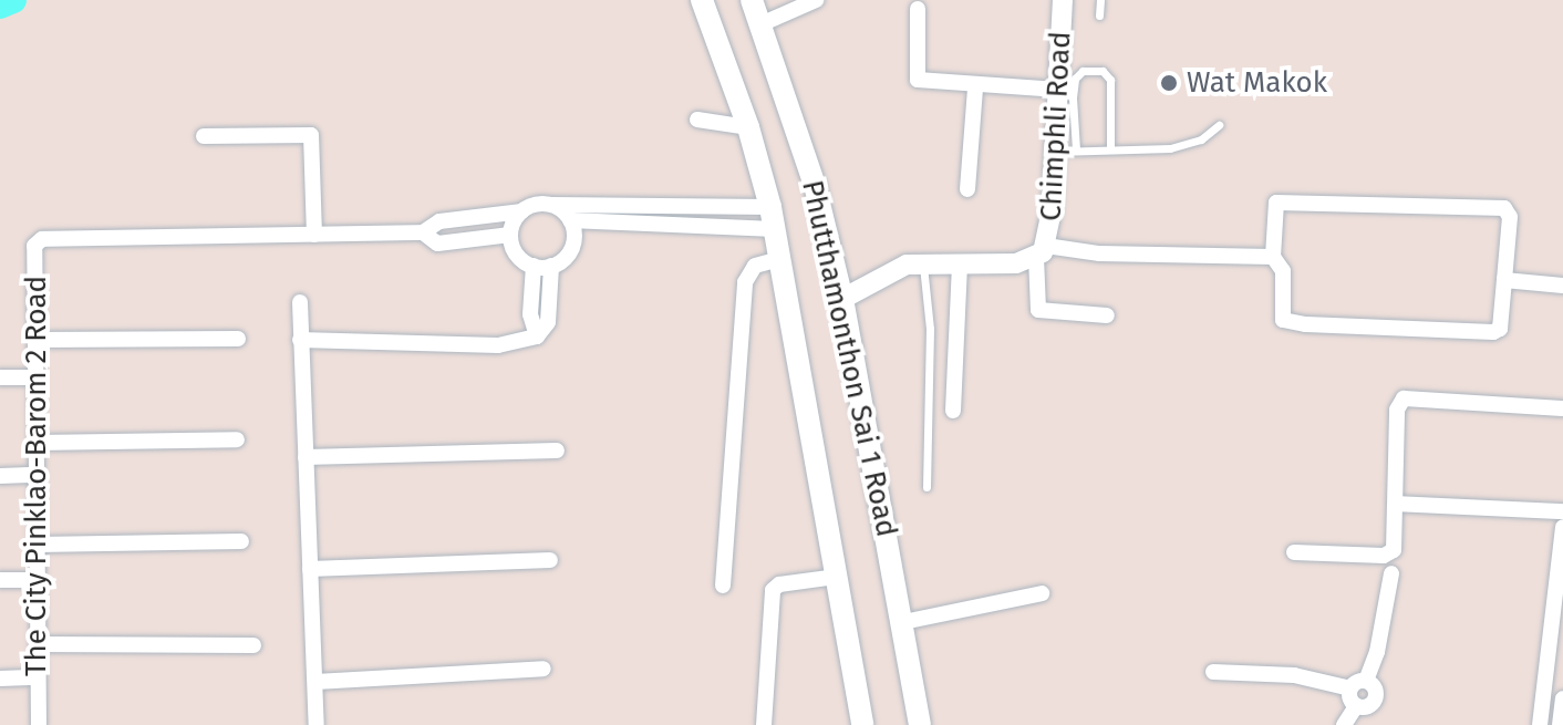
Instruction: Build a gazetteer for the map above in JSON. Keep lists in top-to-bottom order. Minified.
{"streets":{"main road":["Phutthamonthon Sai 1 Road"],"street":["Chimphli Road","The City Pinklao-Barom 2 Road"]},"crossings":[["Chimphli Road","Phutthamonthon Sai 1 Road"]],"places":["Wat Makok"]}
